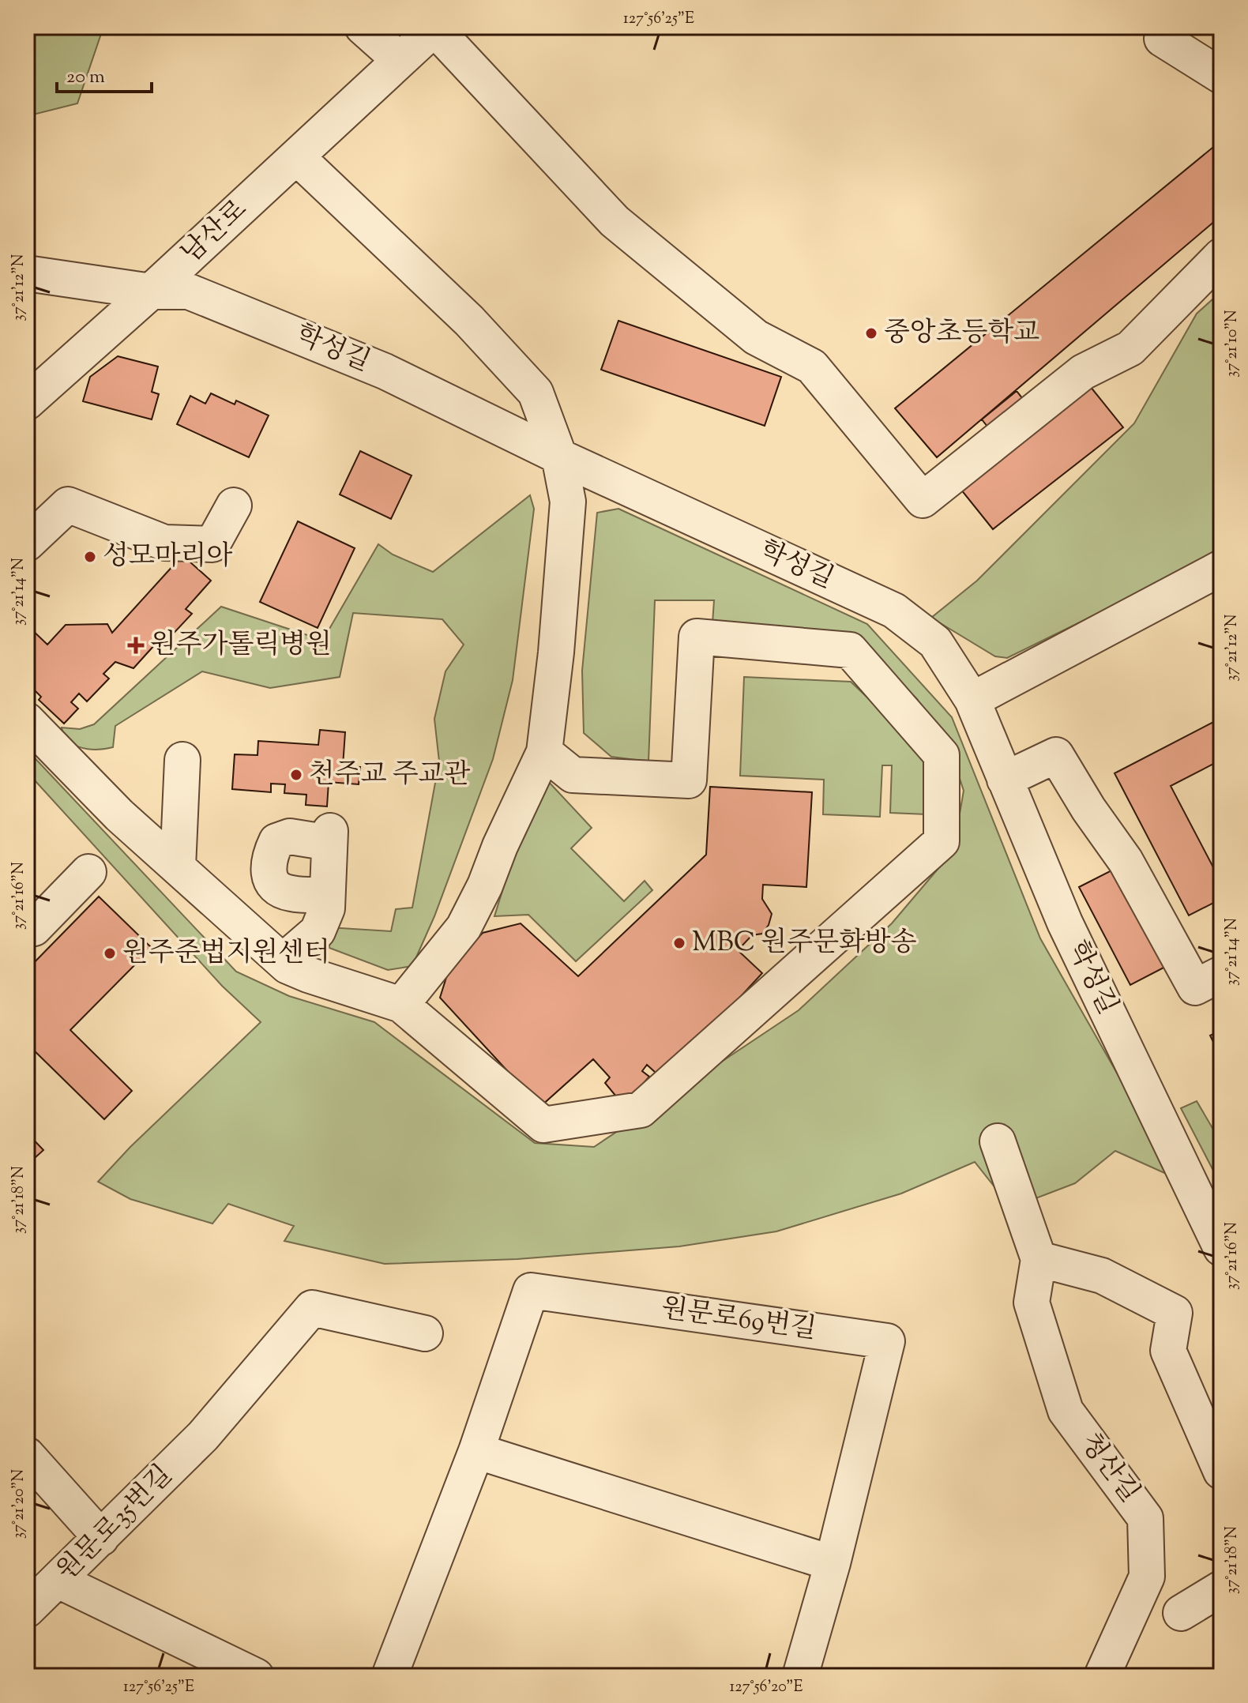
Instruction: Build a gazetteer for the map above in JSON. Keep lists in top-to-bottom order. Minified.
{"streets":{"street":["남산로","학성길","원문로69번길","청산길","원문로35번길"]},"crossings":[["남산로","학성길"]],"places":{"other":["중앙초등학교","성모마리아","천주교 주교관","MBC 원주문화방송","원주준법지원센터"],"health":["원주가톨릭병원"]},"scale_bar":"20 m","coordinates":["127°56'25\"E","37°21'12\"N","37°21'10\"N","37°21'14\"N","37°21'16\"N","37°21'18\"N","37°21'20\"N","127°56'20\"E"]}
